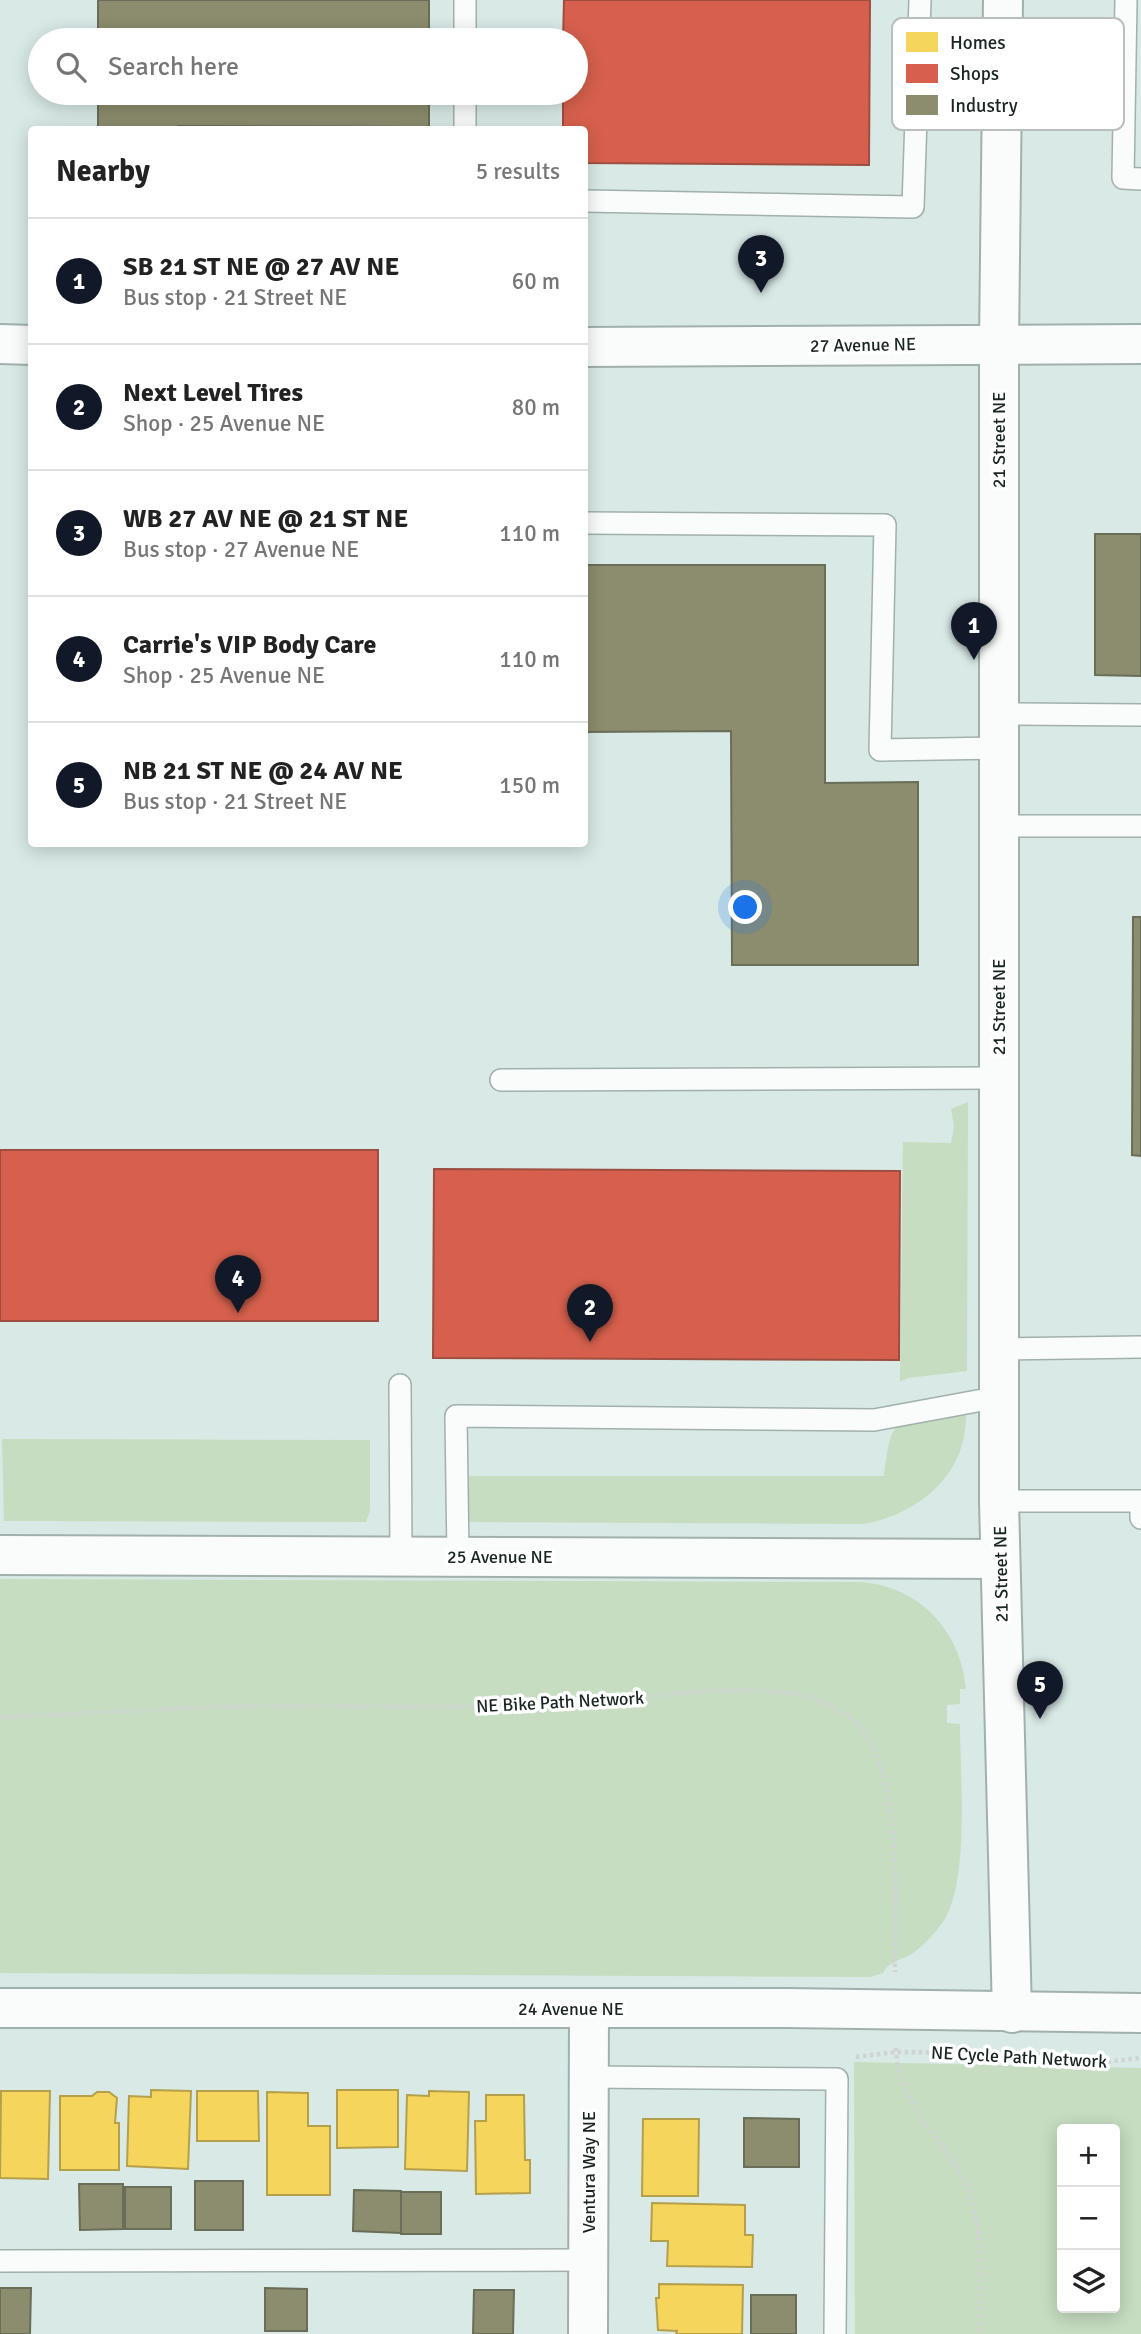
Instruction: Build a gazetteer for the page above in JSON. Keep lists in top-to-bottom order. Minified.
{"streets":{"street":["27 Avenue NE","21 Street NE","25 Avenue NE","24 Avenue NE","Ventura Way NE"],"path":["NE Bike Path Network","NE Cycle Path Network"]},"crossings":[["27 Avenue NE","21 Street NE"],["21 Street NE","25 Avenue NE"],["21 Street NE","24 Avenue NE"],["24 Avenue NE","Ventura Way NE"]],"legend":["Homes","Shops","Industry"],"page":{"search":"Search here","heading":["Nearby","5 results"],"list":[{"mark":"1","name":"SB 21 ST NE @ 27 AV NE","note":"Bus stop · 21 Street NE","value":"60 m"},{"mark":"2","name":"Next Level Tires","note":"Shop · 25 Avenue NE","value":"80 m"},{"mark":"3","name":"WB 27 AV NE @ 21 ST NE","note":"Bus stop · 27 Avenue NE","value":"110 m"},{"mark":"4","name":"Carrie's VIP Body Care","note":"Shop · 25 Avenue NE","value":"110 m"},{"mark":"5","name":"NB 21 ST NE @ 24 AV NE","note":"Bus stop · 21 Street NE","value":"150 m"}],"pins":["3","1","4","2","5"],"map_buttons":["+","−"]}}
